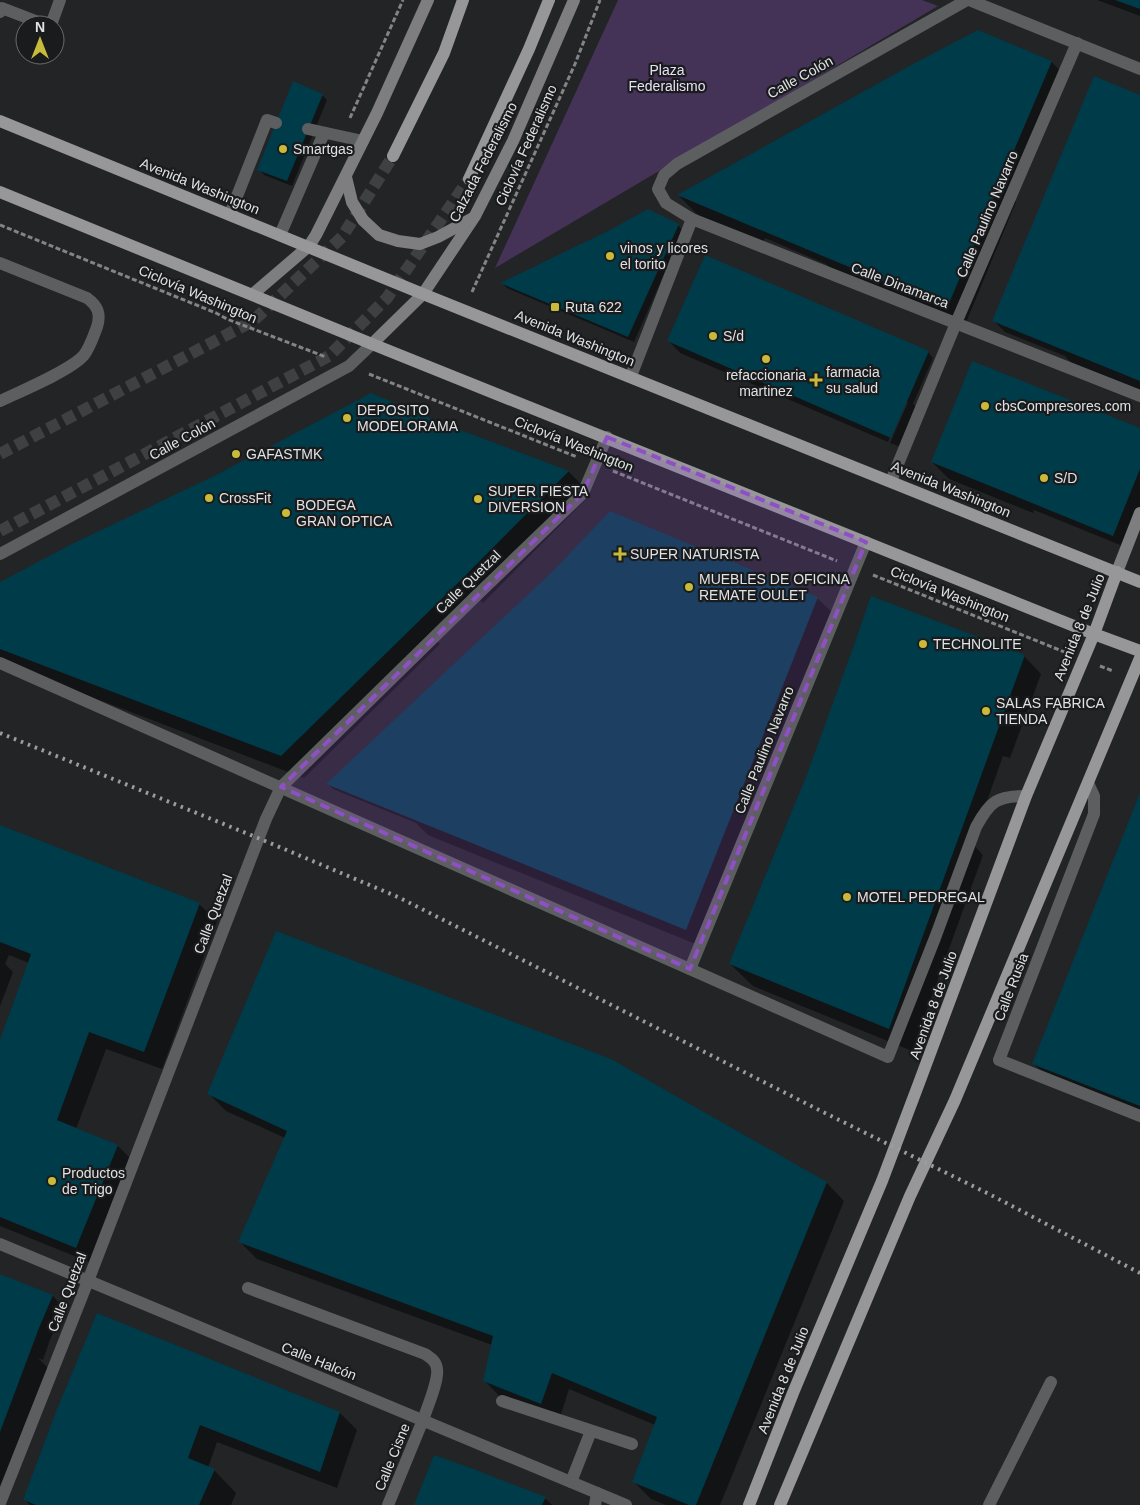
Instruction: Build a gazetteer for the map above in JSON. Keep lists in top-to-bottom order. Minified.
{"streets":{"main road":["Calzada Federalismo","Avenida Washington","Avenida 8 de Julio"],"street":["Calle Colón","Calle Paulino Navarro","Calle Dinamarca","Calle Quetzal","Calle Rusia","Calle Halcón","Calle Cisne"],"path":["Ciclovía Federalismo","Ciclovía Washington"]},"crossings":[["Calle Colón","Calzada Federalismo"],["Calle Colón","Calle Dinamarca"],["Calle Colón","Ciclovía Washington"],["Calzada Federalismo","Avenida Washington"],["Avenida Washington","Calle Paulino Navarro"],["Avenida Washington","Avenida 8 de Julio"],["Calle Paulino Navarro","Calle Dinamarca"],["Calle Paulino Navarro","Ciclovía Washington"],["Ciclovía Washington","Calle Quetzal"],["Ciclovía Washington","Avenida 8 de Julio"],["Calle Quetzal","Calle Halcón"],["Calle Halcón","Calle Cisne"]],"parks":["Plaza Federalismo"],"places":{"other":["Smartgas","vinos y licores el torito","S/d","refaccionaria martinez","cbsCompresores.com","DEPOSITO MODELORAMA","GAFASTMK","S/D","CrossFit","SUPER FIESTA DIVERSION","BODEGA GRAN OPTICA","MUEBLES DE OFICINA REMATE OULET","TECHNOLITE","SALAS FABRICA TIENDA","MOTEL PEDREGAL","Productos de Trigo"],"transit":["Ruta 622"],"health":["farmacia su salud","SUPER NATURISTA"]},"north":"top"}
